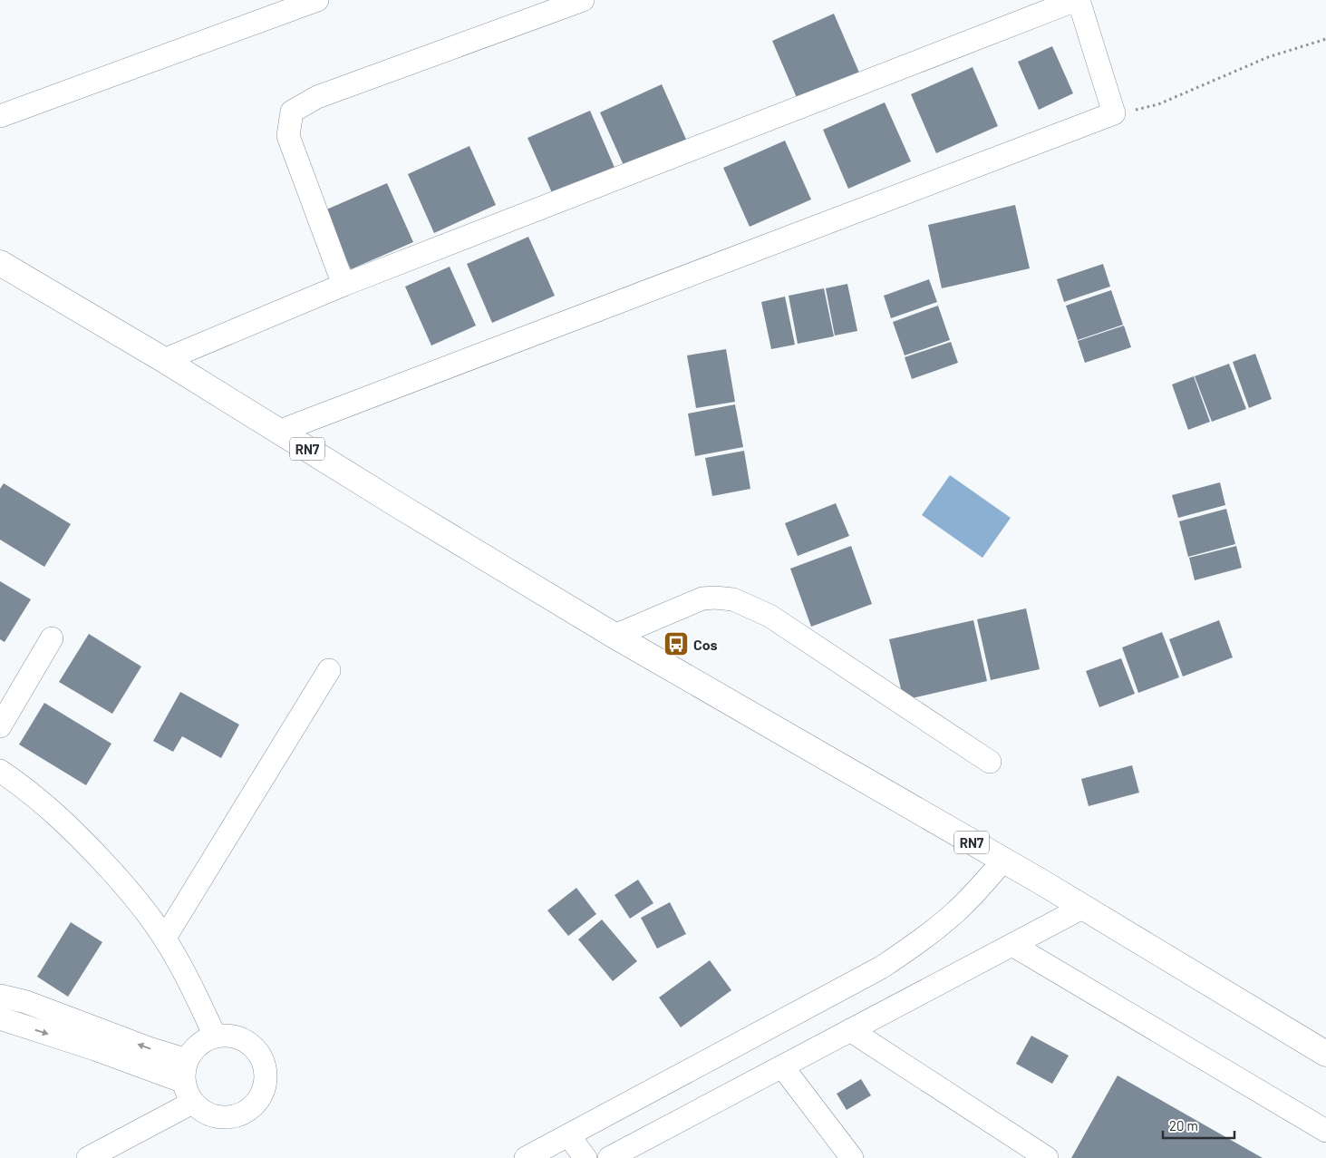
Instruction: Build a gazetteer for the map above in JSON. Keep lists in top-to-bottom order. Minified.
{"streets":{"main road":["RN7"]},"places":{"bus stop":["Cos"]},"scale_bar":"20 m"}
